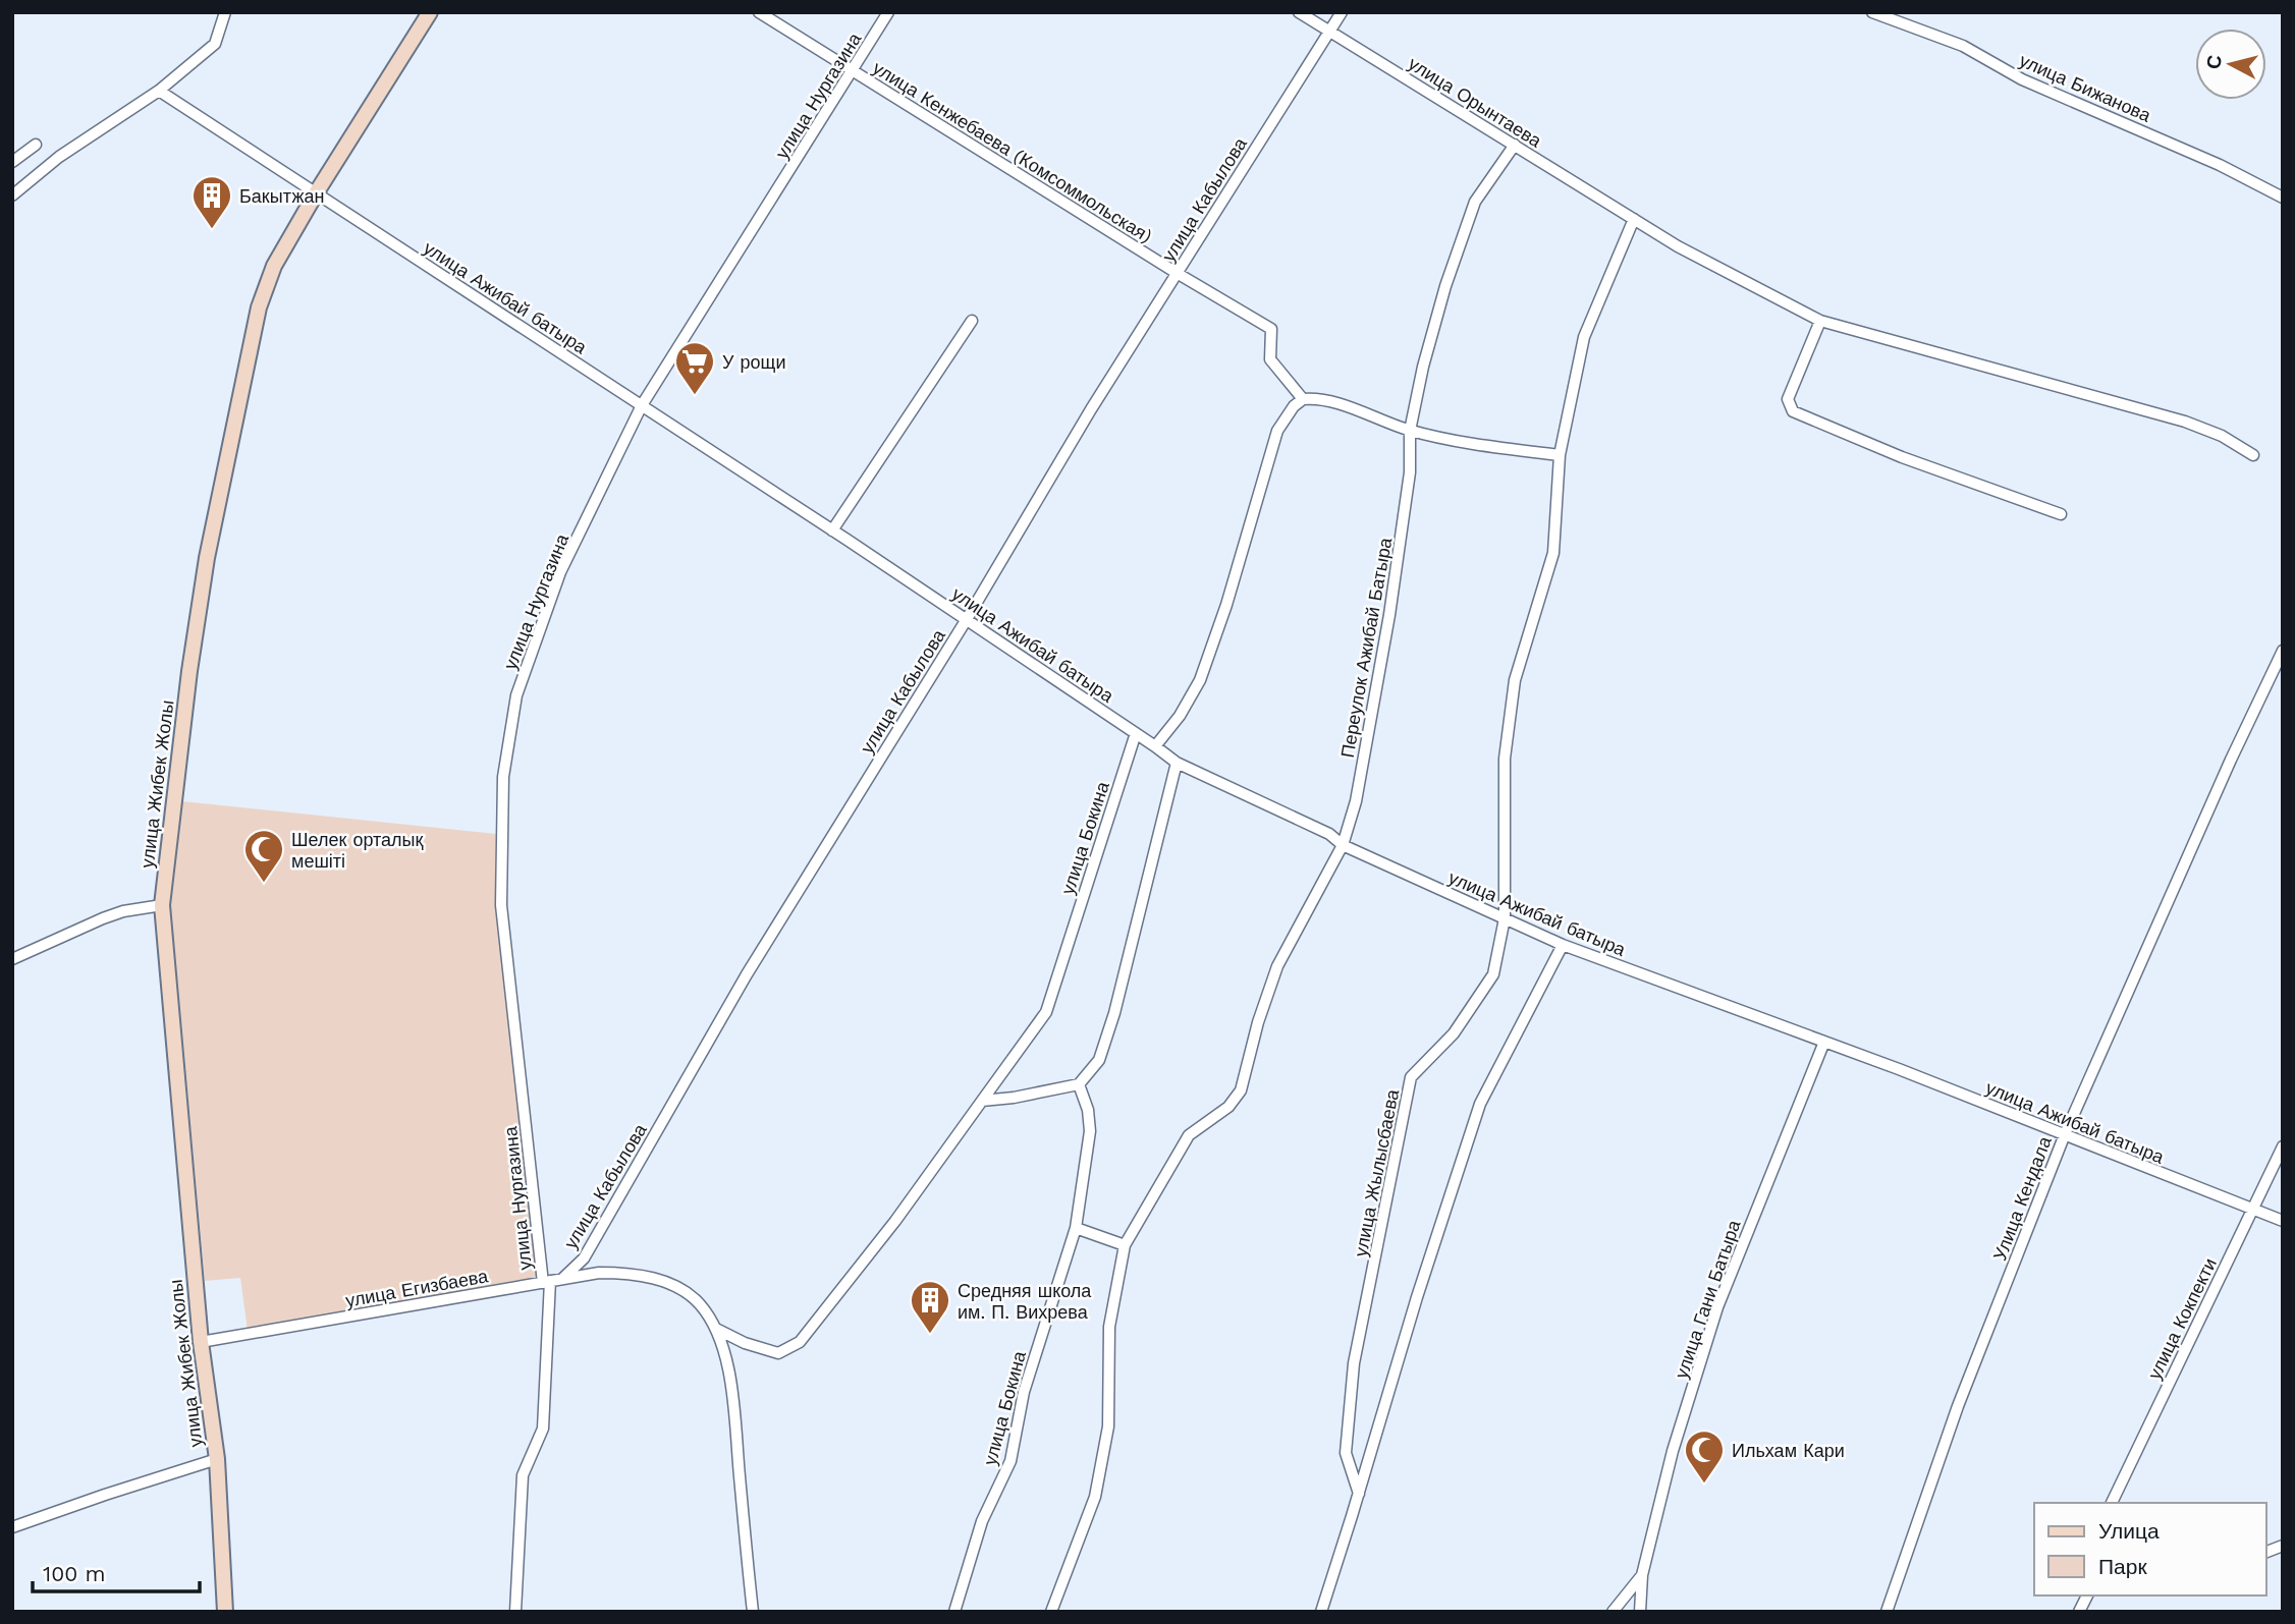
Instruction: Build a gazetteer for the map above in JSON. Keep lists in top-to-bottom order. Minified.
{"streets":{"main road":["улица Жибек Жолы"],"street":["улица Бижанова","улица Нургазина","улица Орынтаева","улица Кенжебаева (Комсоммольская)","улица Кабылова","улица Ажибай батыра","Переулок Ажибай Батыра","улица Бокина","улица Жылысбаева","Улица Кендала","улица Егизбаева","улица Гани Батыра","улица Кокпекти"]},"crossings":[["улица Нургазина","улица Кенжебаева (Комсоммольская)"],["улица Нургазина","улица Ажибай батыра"],["улица Нургазина","улица Егизбаева"],["улица Орынтаева","улица Кабылова"],["улица Орынтаева","Переулок Ажибай Батыра"],["улица Орынтаева","улица Жылысбаева"],["улица Кенжебаева (Комсоммольская)","улица Кабылова"],["улица Кабылова","улица Ажибай батыра"],["улица Кабылова","улица Егизбаева"],["улица Ажибай батыра","Переулок Ажибай Батыра"],["улица Ажибай батыра","улица Жибек Жолы"],["улица Ажибай батыра","улица Бокина"],["улица Ажибай батыра","улица Жылысбаева"],["улица Ажибай батыра","Улица Кендала"],["улица Ажибай батыра","улица Гани Батыра"],["улица Ажибай батыра","улица Кокпекти"],["улица Жибек Жолы","улица Егизбаева"],["улица Бокина","улица Егизбаева"]],"places":{"building":["Бакытжан","Средняя школа им. П. Вихрева"],"supermarket":["У рощи"],"mosque":["Шелек орталық мешіті","Ильхам Кари"]},"legend":["Улица","Парк"],"scale_bar":"100 m","north":"left"}
